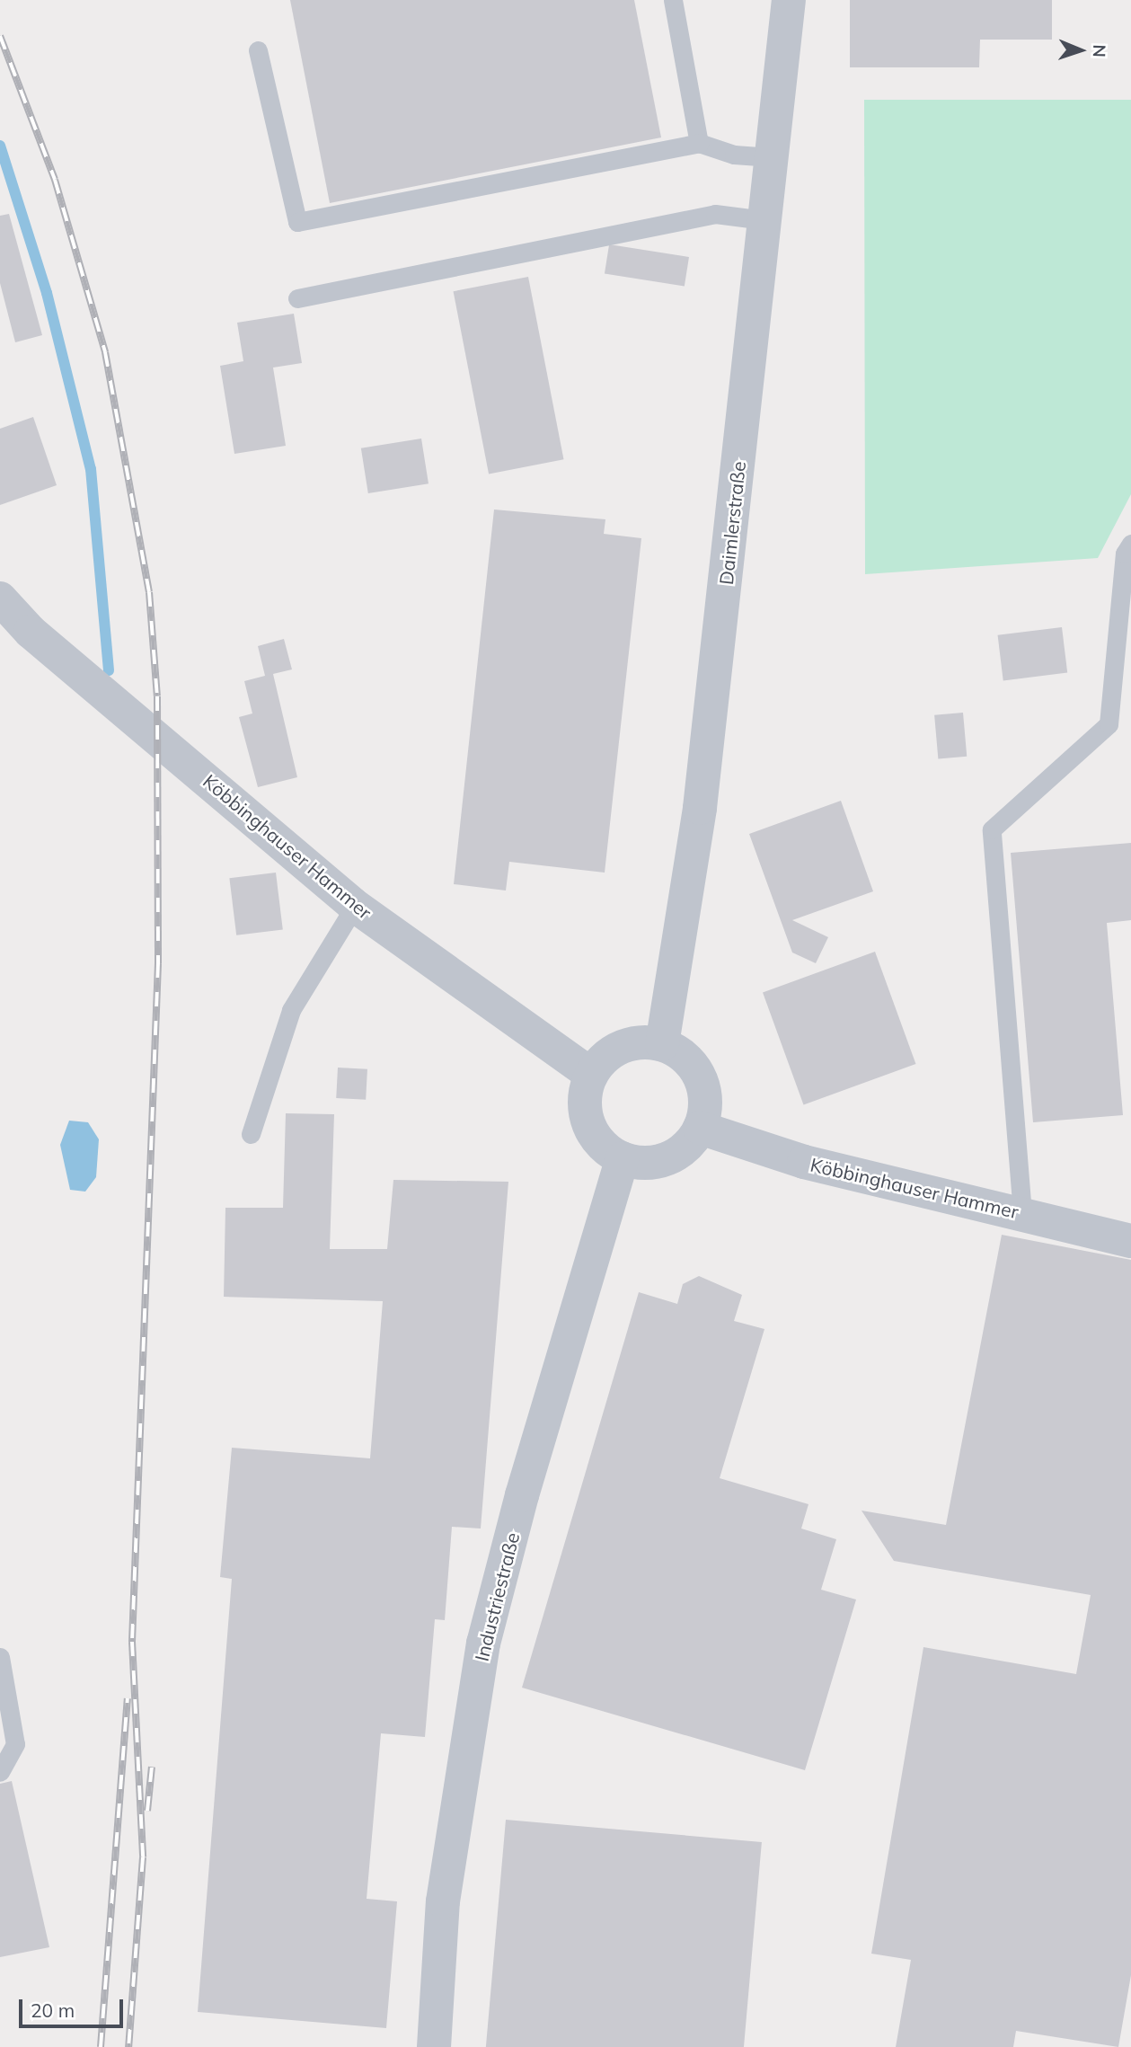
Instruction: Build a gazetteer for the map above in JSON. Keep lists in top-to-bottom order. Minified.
{"streets":{"street":["Daimlerstraße","Köbbinghauser Hammer","Industriestraße"]},"crossings":[["Daimlerstraße","Köbbinghauser Hammer"],["Daimlerstraße","Industriestraße"],["Köbbinghauser Hammer","Industriestraße"]],"scale_bar":"20 m","north":"right"}
